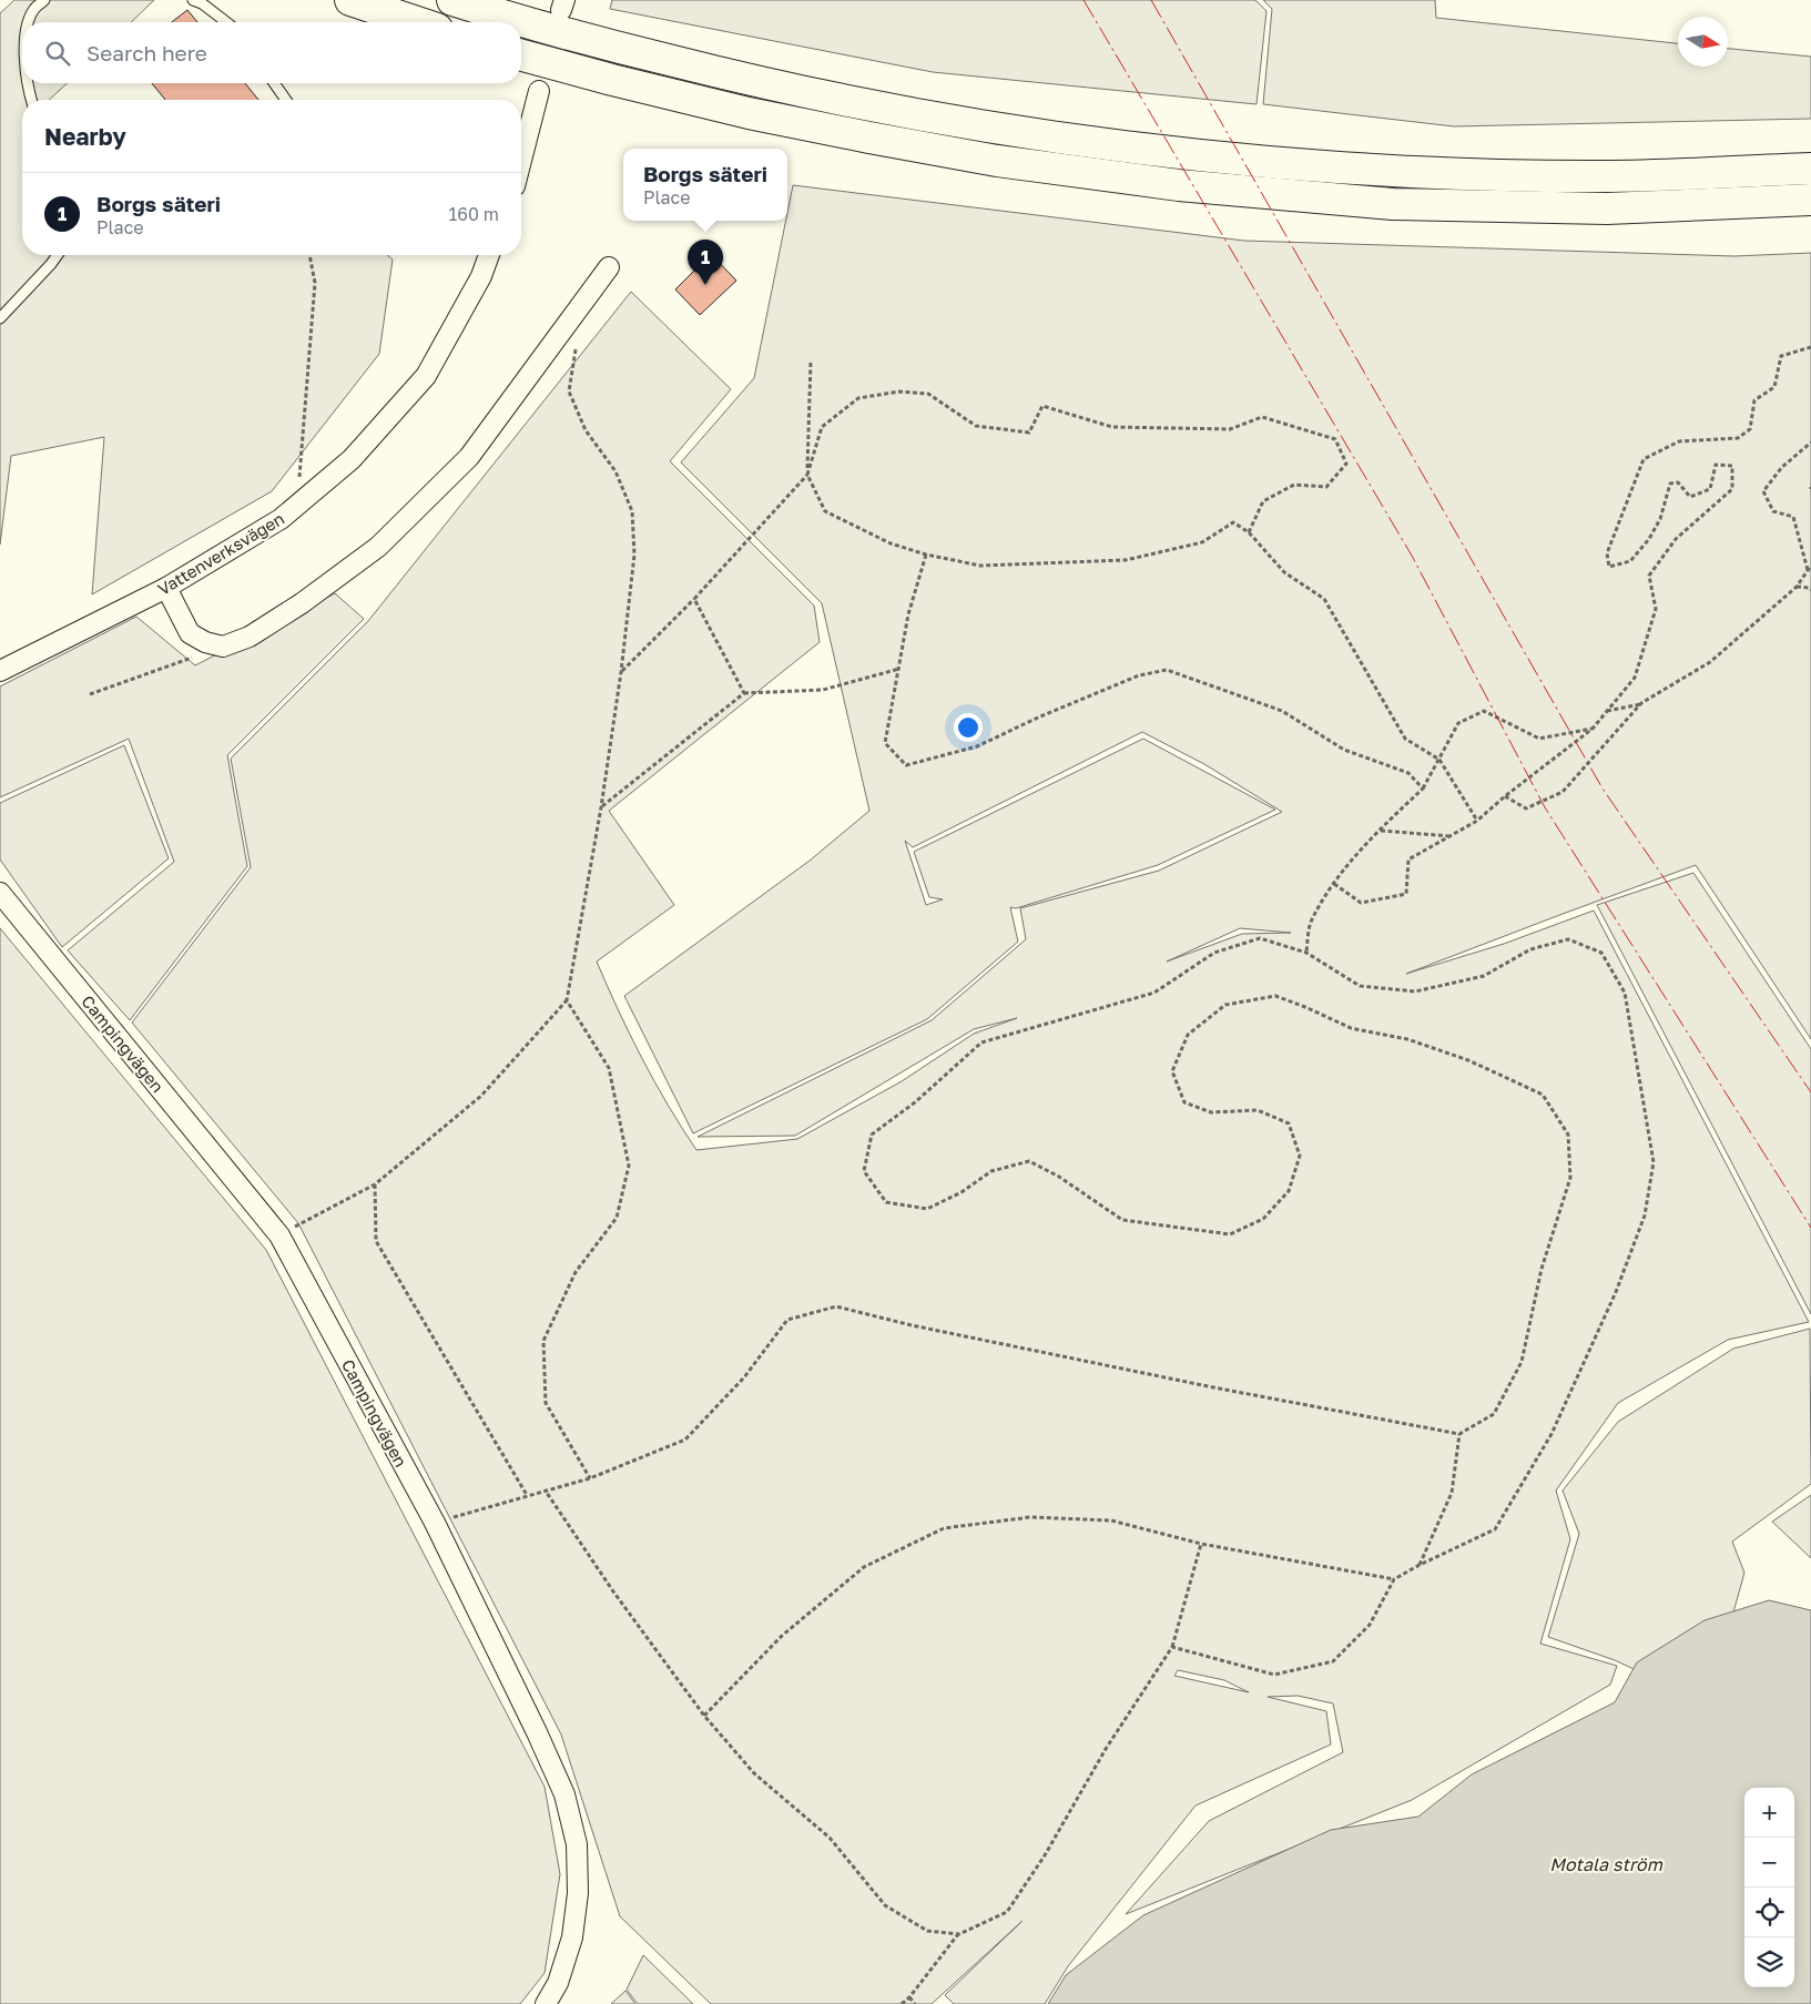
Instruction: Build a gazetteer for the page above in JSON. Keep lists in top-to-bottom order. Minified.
{"streets":{"street":["Vattenverksvägen","Campingvägen"]},"water":["Motala ström"],"north":"right","page":{"search":"Search here","heading":"Nearby","popup":["Borgs säteri","Place"],"list":[{"mark":"1","name":"Borgs säteri","note":"Place","value":"160 m"}],"pins":"1","map_buttons":["+","−"]}}
